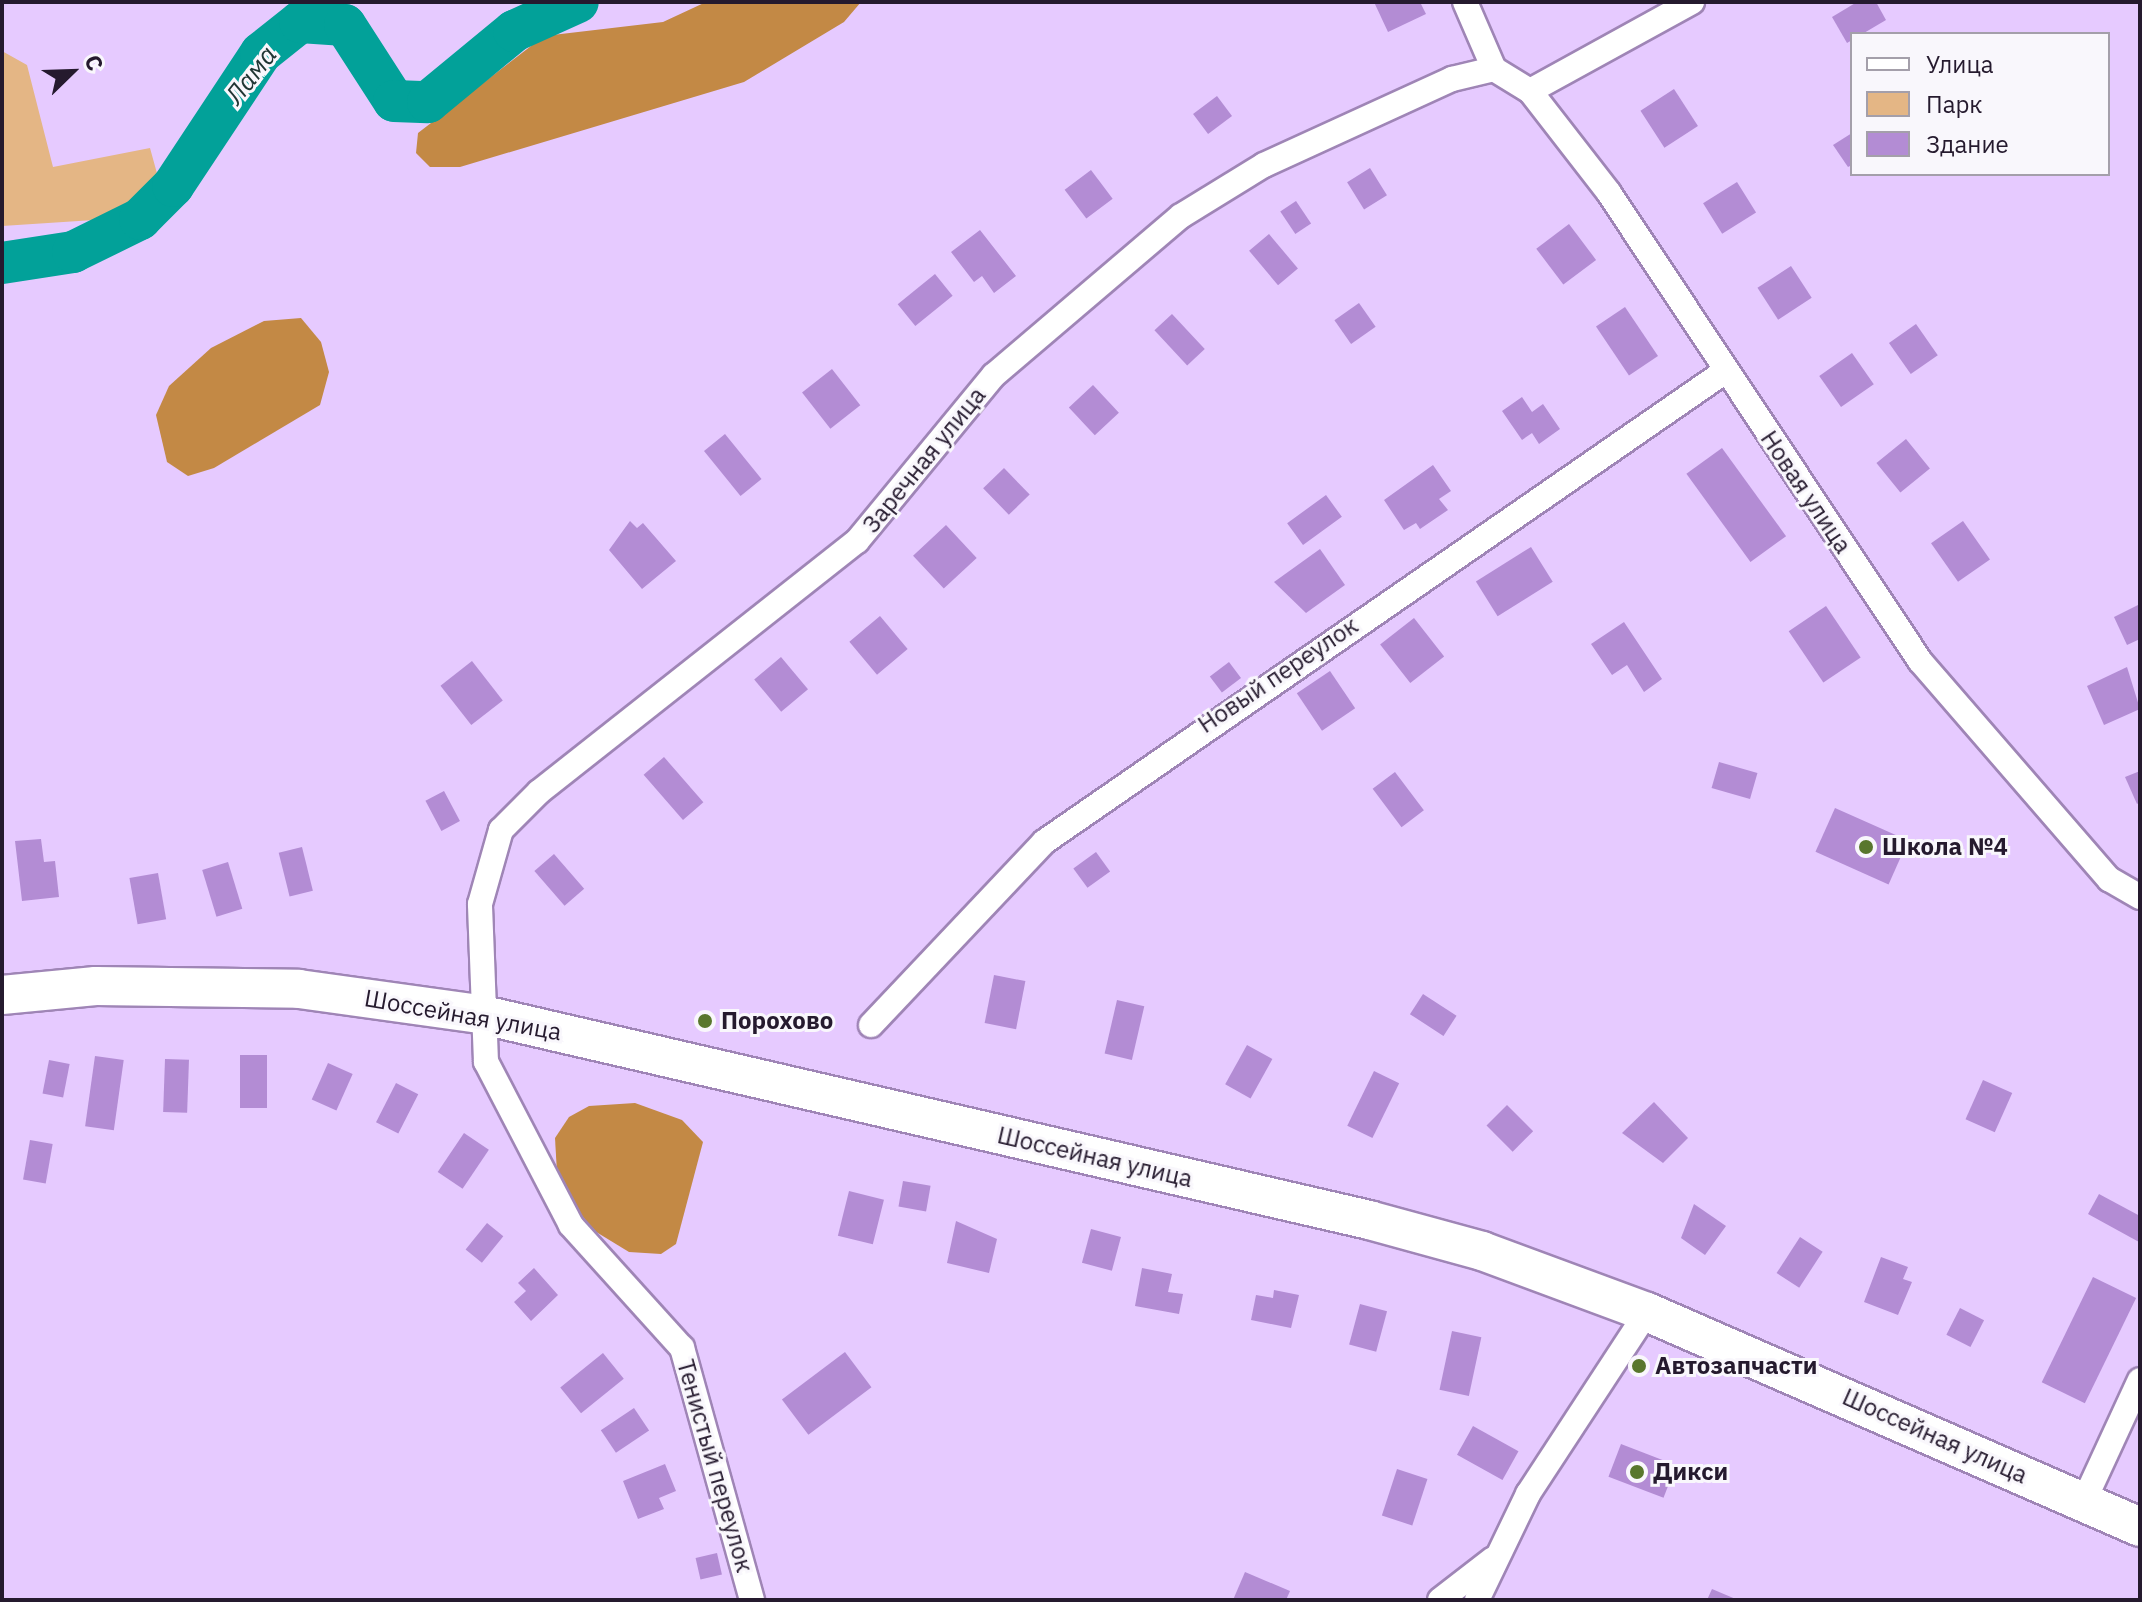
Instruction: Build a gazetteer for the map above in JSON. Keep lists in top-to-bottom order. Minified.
{"streets":{"main road":["Шоссейная улица"],"street":["Заречная улица","Новая улица","Новый переулок","Тенистый переулок"]},"crossings":[["Заречная улица","Новая улица"],["Заречная улица","Шоссейная улица"],["Заречная улица","Тенистый переулок"],["Новая улица","Новый переулок"],["Шоссейная улица","Тенистый переулок"]],"water":["Лама"],"places":["Школа №4","Порохово","Автозапчасти","Дикси"],"legend":["Улица","Парк","Здание"],"north":"top right"}
